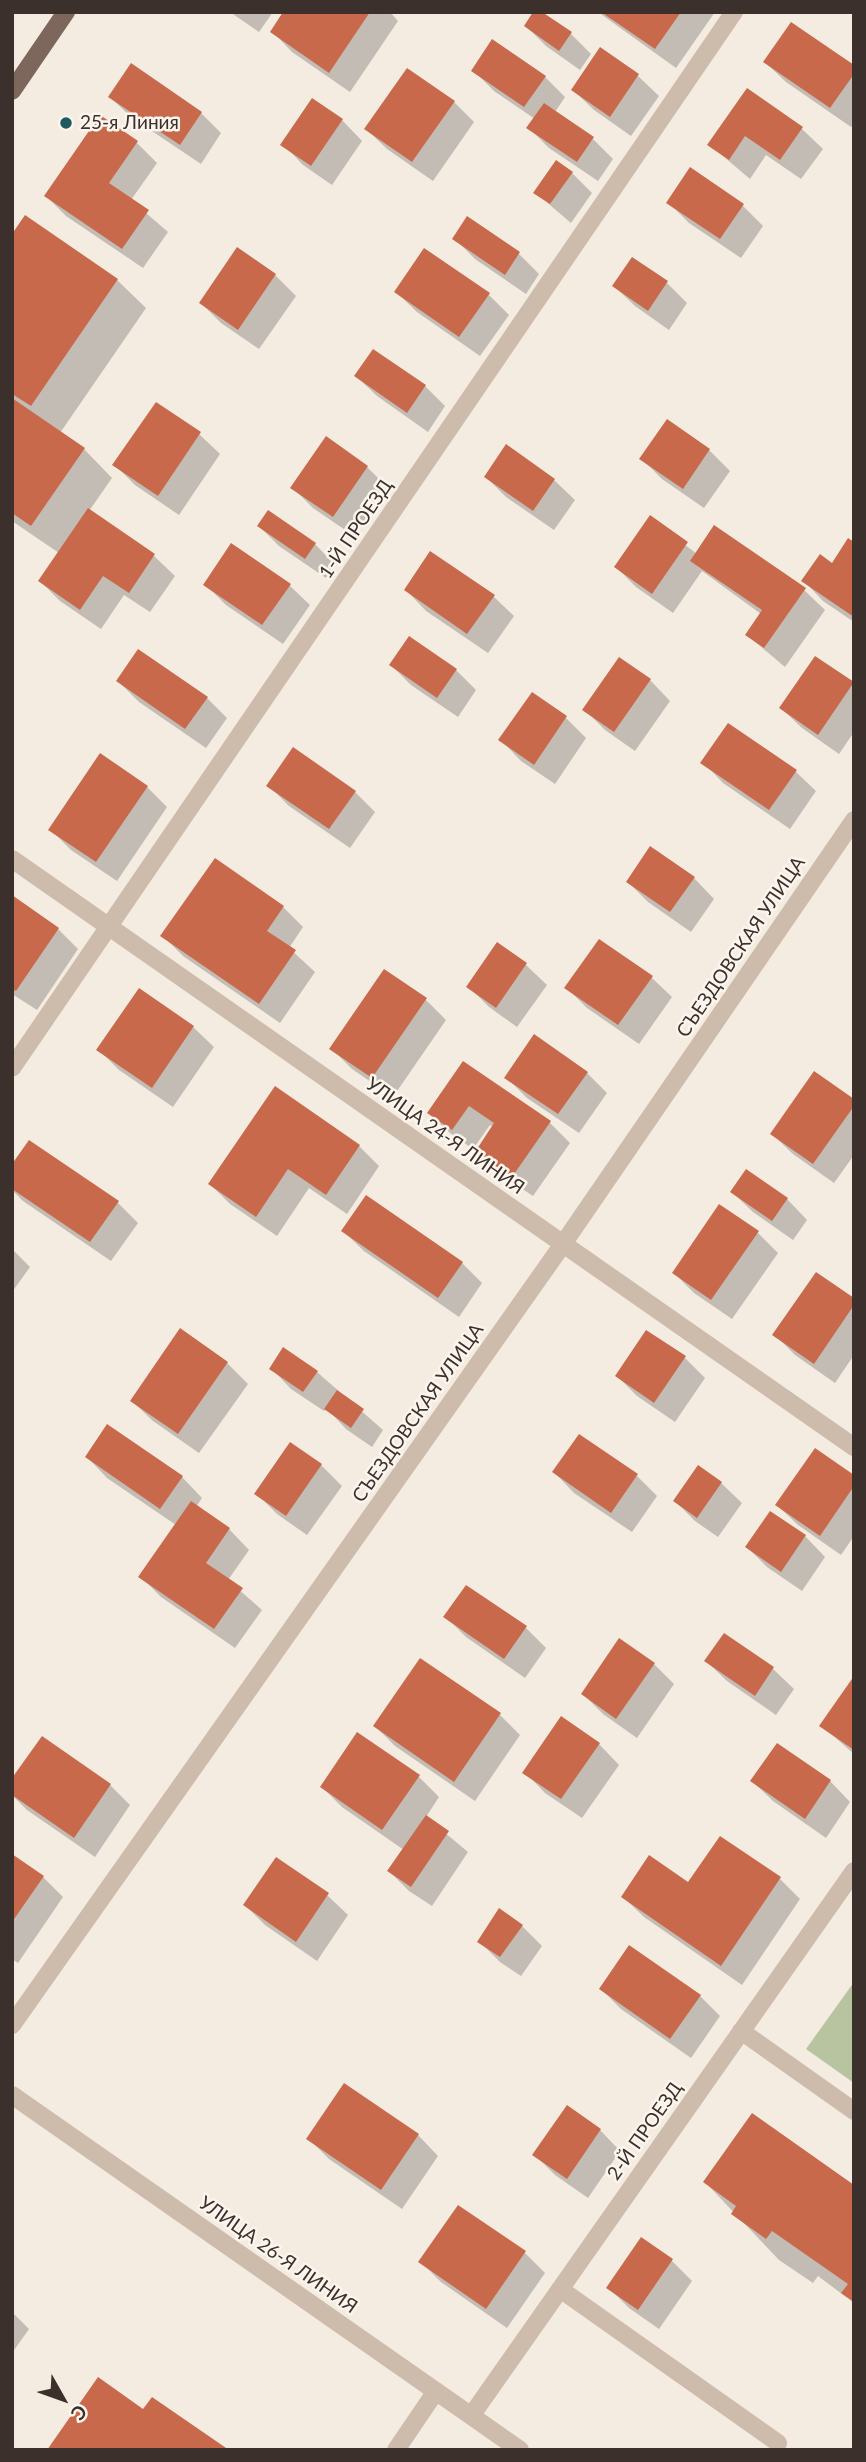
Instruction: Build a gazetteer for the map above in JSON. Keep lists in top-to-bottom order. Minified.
{"streets":{"street":["1-Й ПРОЕЗД","СЪЕЗДОВСКАЯ УЛИЦА","УЛИЦА 24-Я ЛИНИЯ","2-Й ПРОЕЗД","УЛИЦА 26-Я ЛИНИЯ"]},"crossings":[["1-Й ПРОЕЗД","УЛИЦА 24-Я ЛИНИЯ"],["СЪЕЗДОВСКАЯ УЛИЦА","УЛИЦА 24-Я ЛИНИЯ"],["2-Й ПРОЕЗД","УЛИЦА 26-Я ЛИНИЯ"]],"places":["25-я Линия"],"north":"bottom right"}
